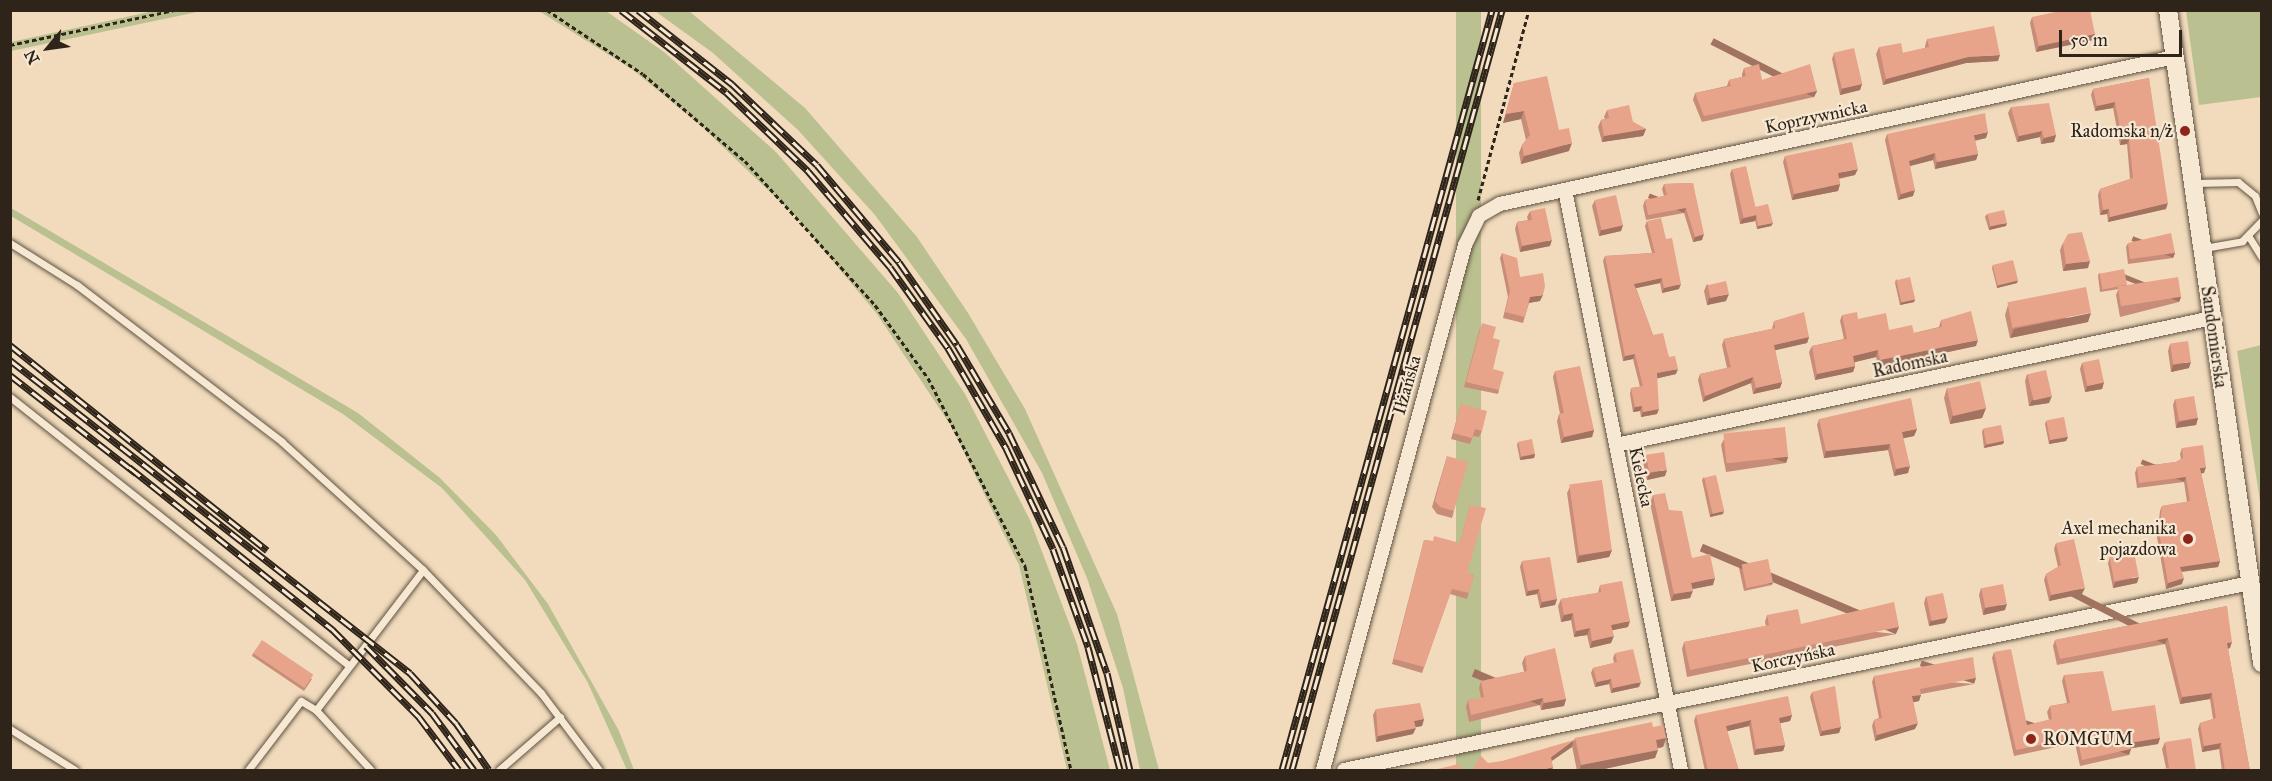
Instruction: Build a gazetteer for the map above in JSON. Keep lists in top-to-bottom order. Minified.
{"streets":{"street":["Koprzywnicka","Sandomierska","Radomska","Iłżańska","Kielecka","Korczyńska"]},"crossings":[["Koprzywnicka","Sandomierska"],["Koprzywnicka","Iłżańska"],["Koprzywnicka","Kielecka"],["Sandomierska","Radomska"],["Sandomierska","Korczyńska"],["Radomska","Kielecka"],["Kielecka","Korczyńska"]],"places":["Radomska n/ż","Axel mechanika pojazdowa","ROMGUM"],"scale_bar":"50 m","north":"bottom left"}
